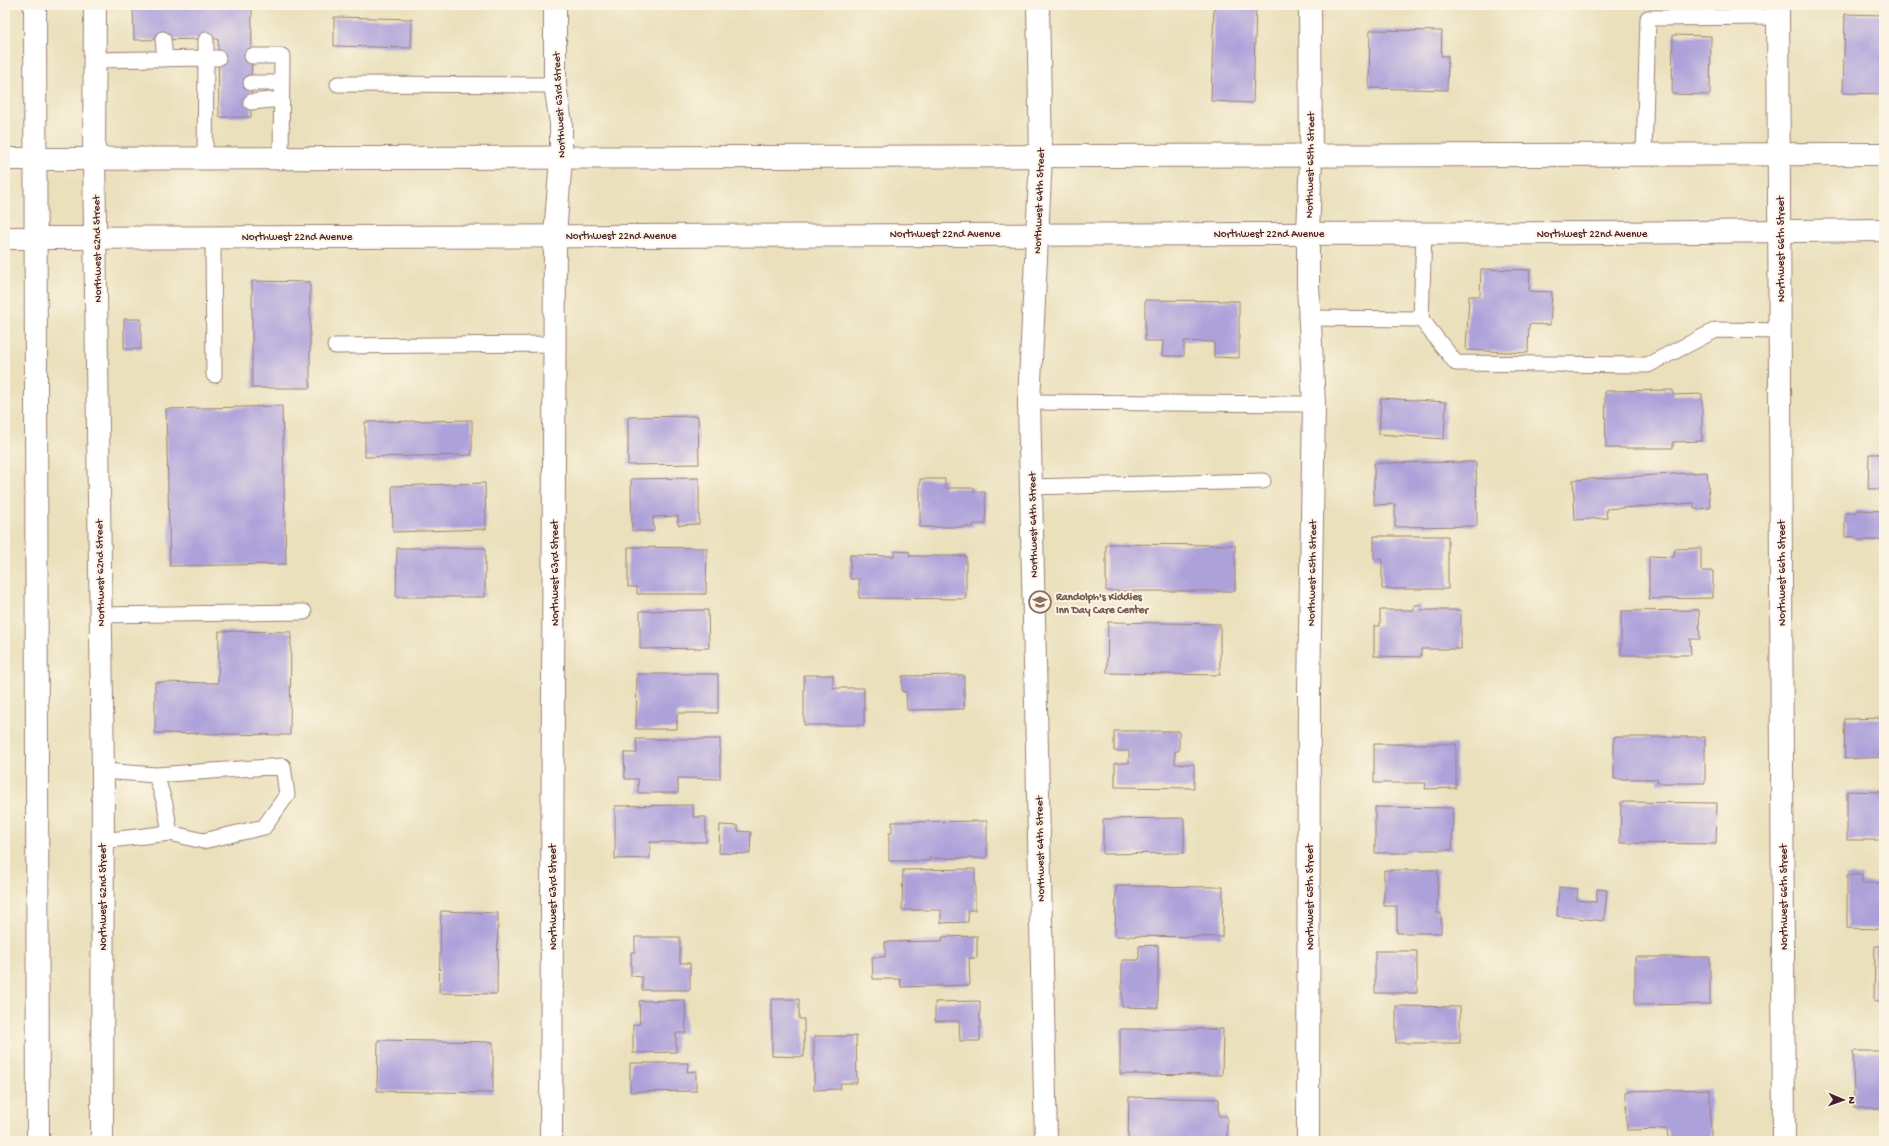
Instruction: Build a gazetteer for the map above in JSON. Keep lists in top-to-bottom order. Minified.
{"streets":{"main road":["Northwest 63rd Street","Northwest 65th Street","Northwest 64th Street","Northwest 22nd Avenue","Northwest 62nd Street","Northwest 66th Street"]},"crossings":[["Northwest 63rd Street","Northwest 22nd Avenue"],["Northwest 65th Street","Northwest 22nd Avenue"],["Northwest 64th Street","Northwest 22nd Avenue"],["Northwest 22nd Avenue","Northwest 62nd Street"],["Northwest 22nd Avenue","Northwest 66th Street"]],"places":{"school or university":["Randolph's Kiddies Inn Day Care Center"]},"north":"right"}
